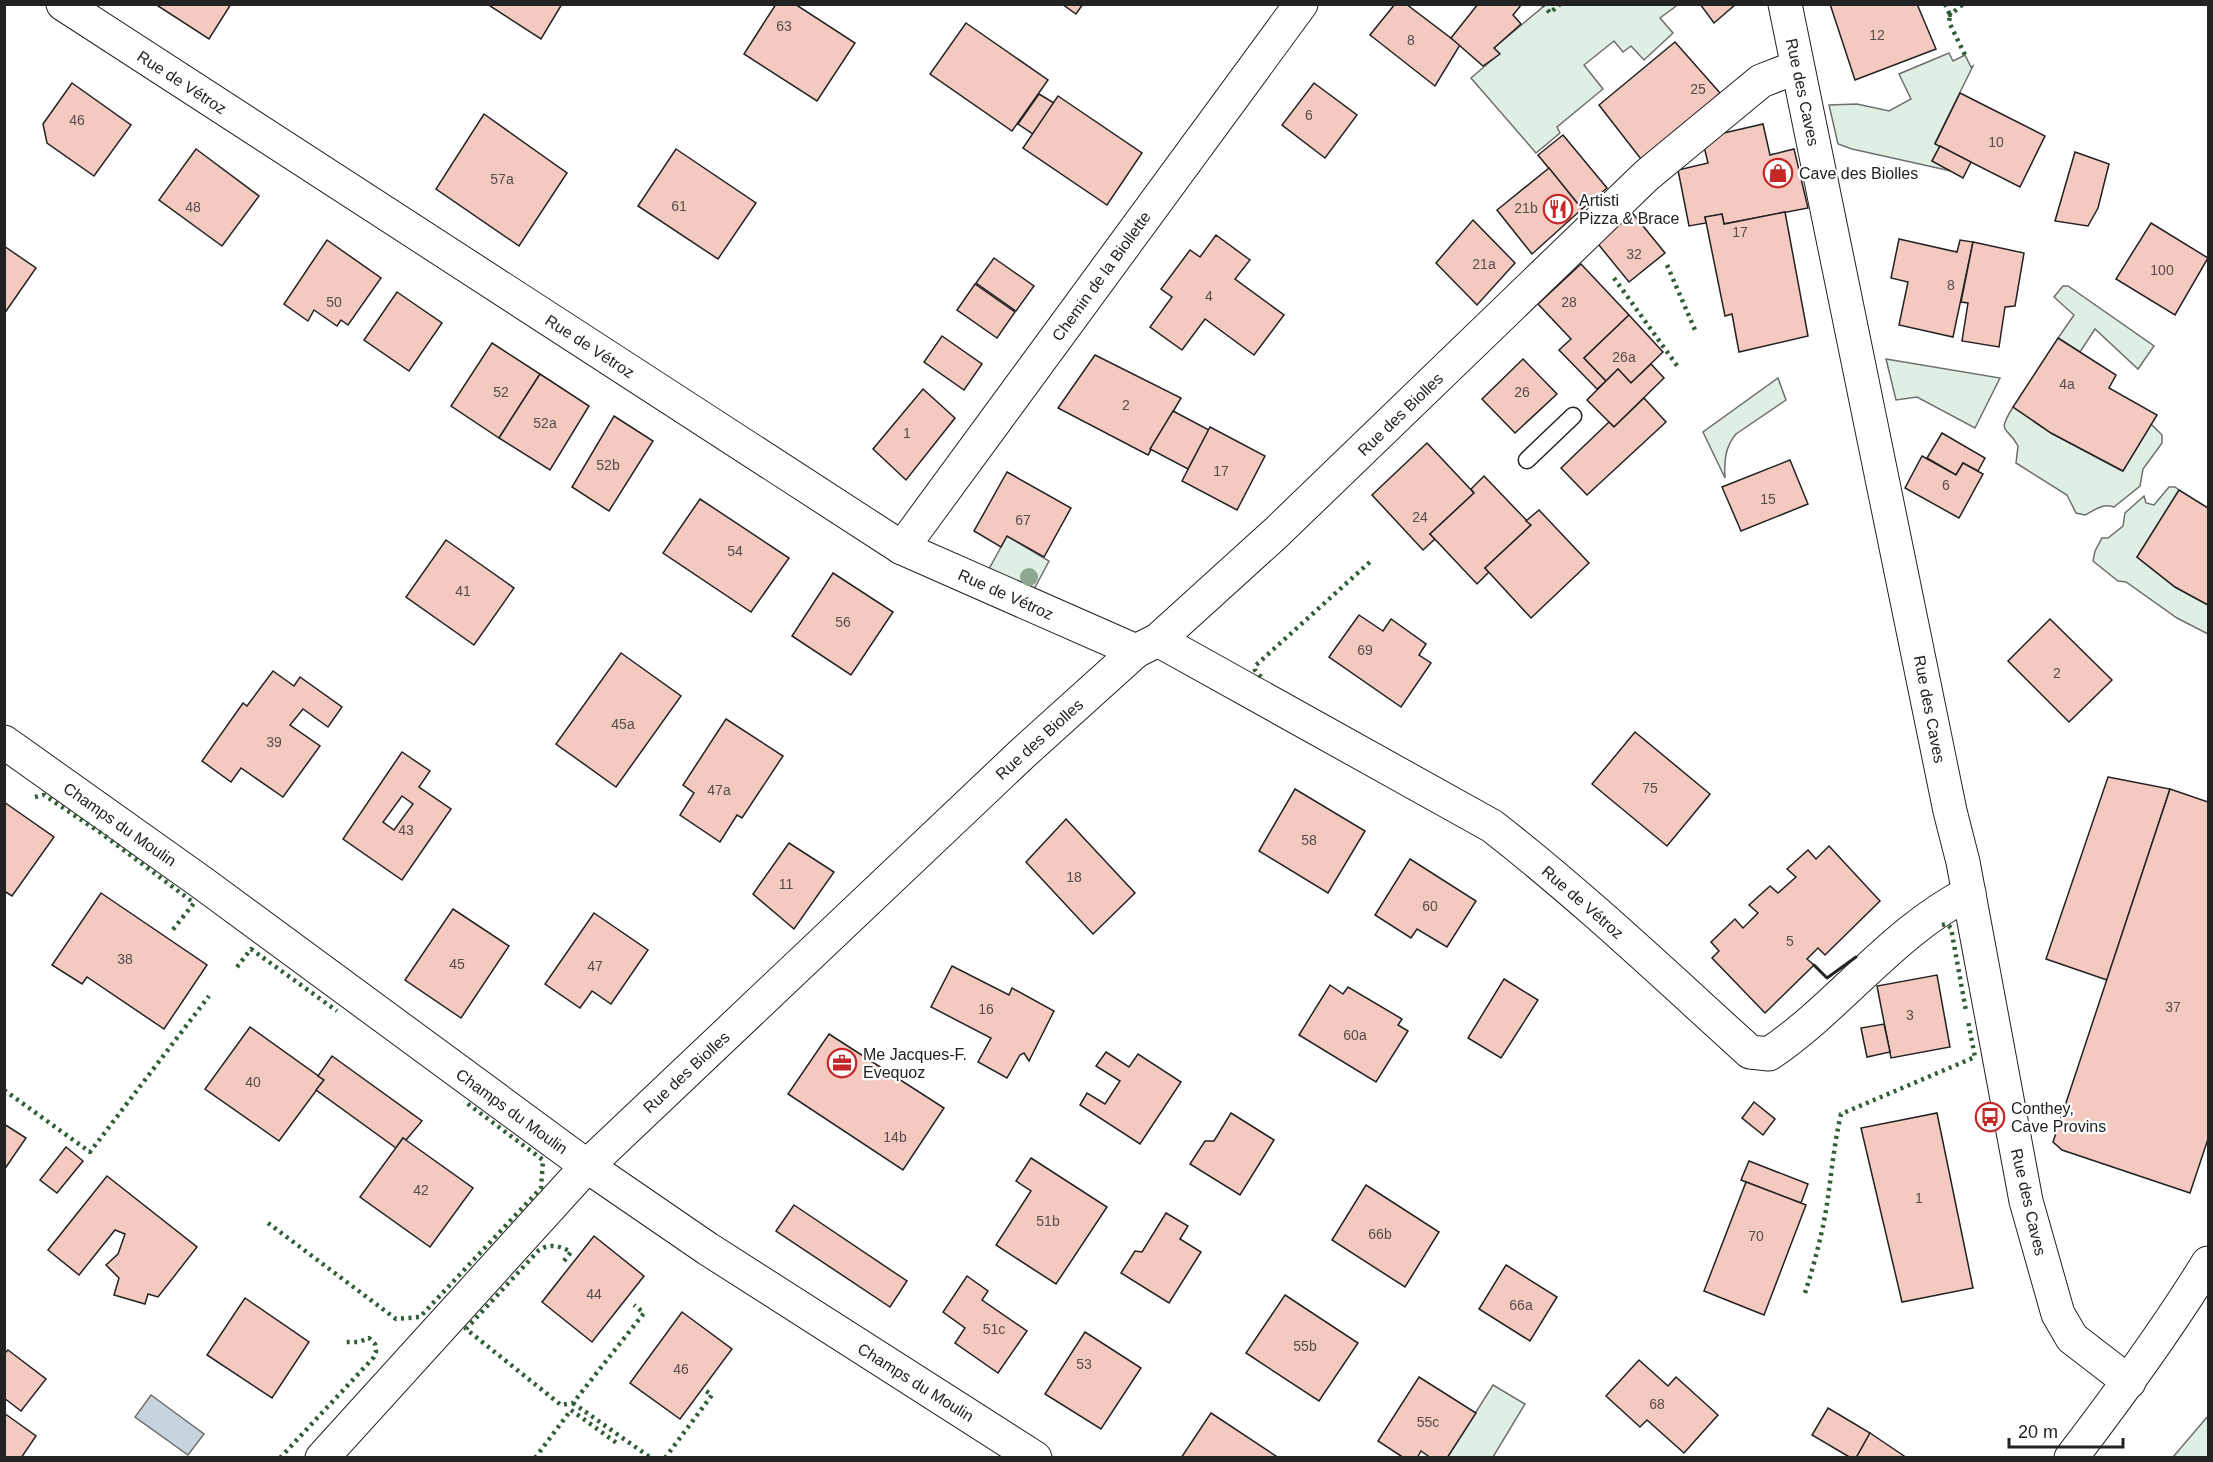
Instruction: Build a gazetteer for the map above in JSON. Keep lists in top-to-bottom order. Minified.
{"streets":{"street":["Rue de Vétroz","Rue des Caves","Chemin de la Biollette","Rue des Biolles","Champs du Moulin"]},"crossings":[["Rue de Vétroz","Rue des Caves"],["Rue de Vétroz","Chemin de la Biollette"],["Rue de Vétroz","Rue des Biolles"],["Rue des Caves","Rue des Biolles"],["Rue des Biolles","Champs du Moulin"]],"places":{"shop":["Cave des Biolles"],"restaurant":["Artisti Pizza & Brace"],"office":["Me Jacques-F. Evequoz"],"bus stop":["Conthey, Cave Provins"]},"house_numbers":["63","12","8","25","6","46","10","57a","61","48","21b","17","32","21a","100","8","4","50","28","26a","4a","52","26","2","52a","1","52b","17","6","15","24","67","54","41","56","69","2","45a","39","75","47a","43","58","18","11","60","5","38","45","47","37","16","3","60a","40","14b","42","1","51b","66b","70","44","66a","51c","55b","53","46","68","55c"],"scale_bar":"20 m"}
